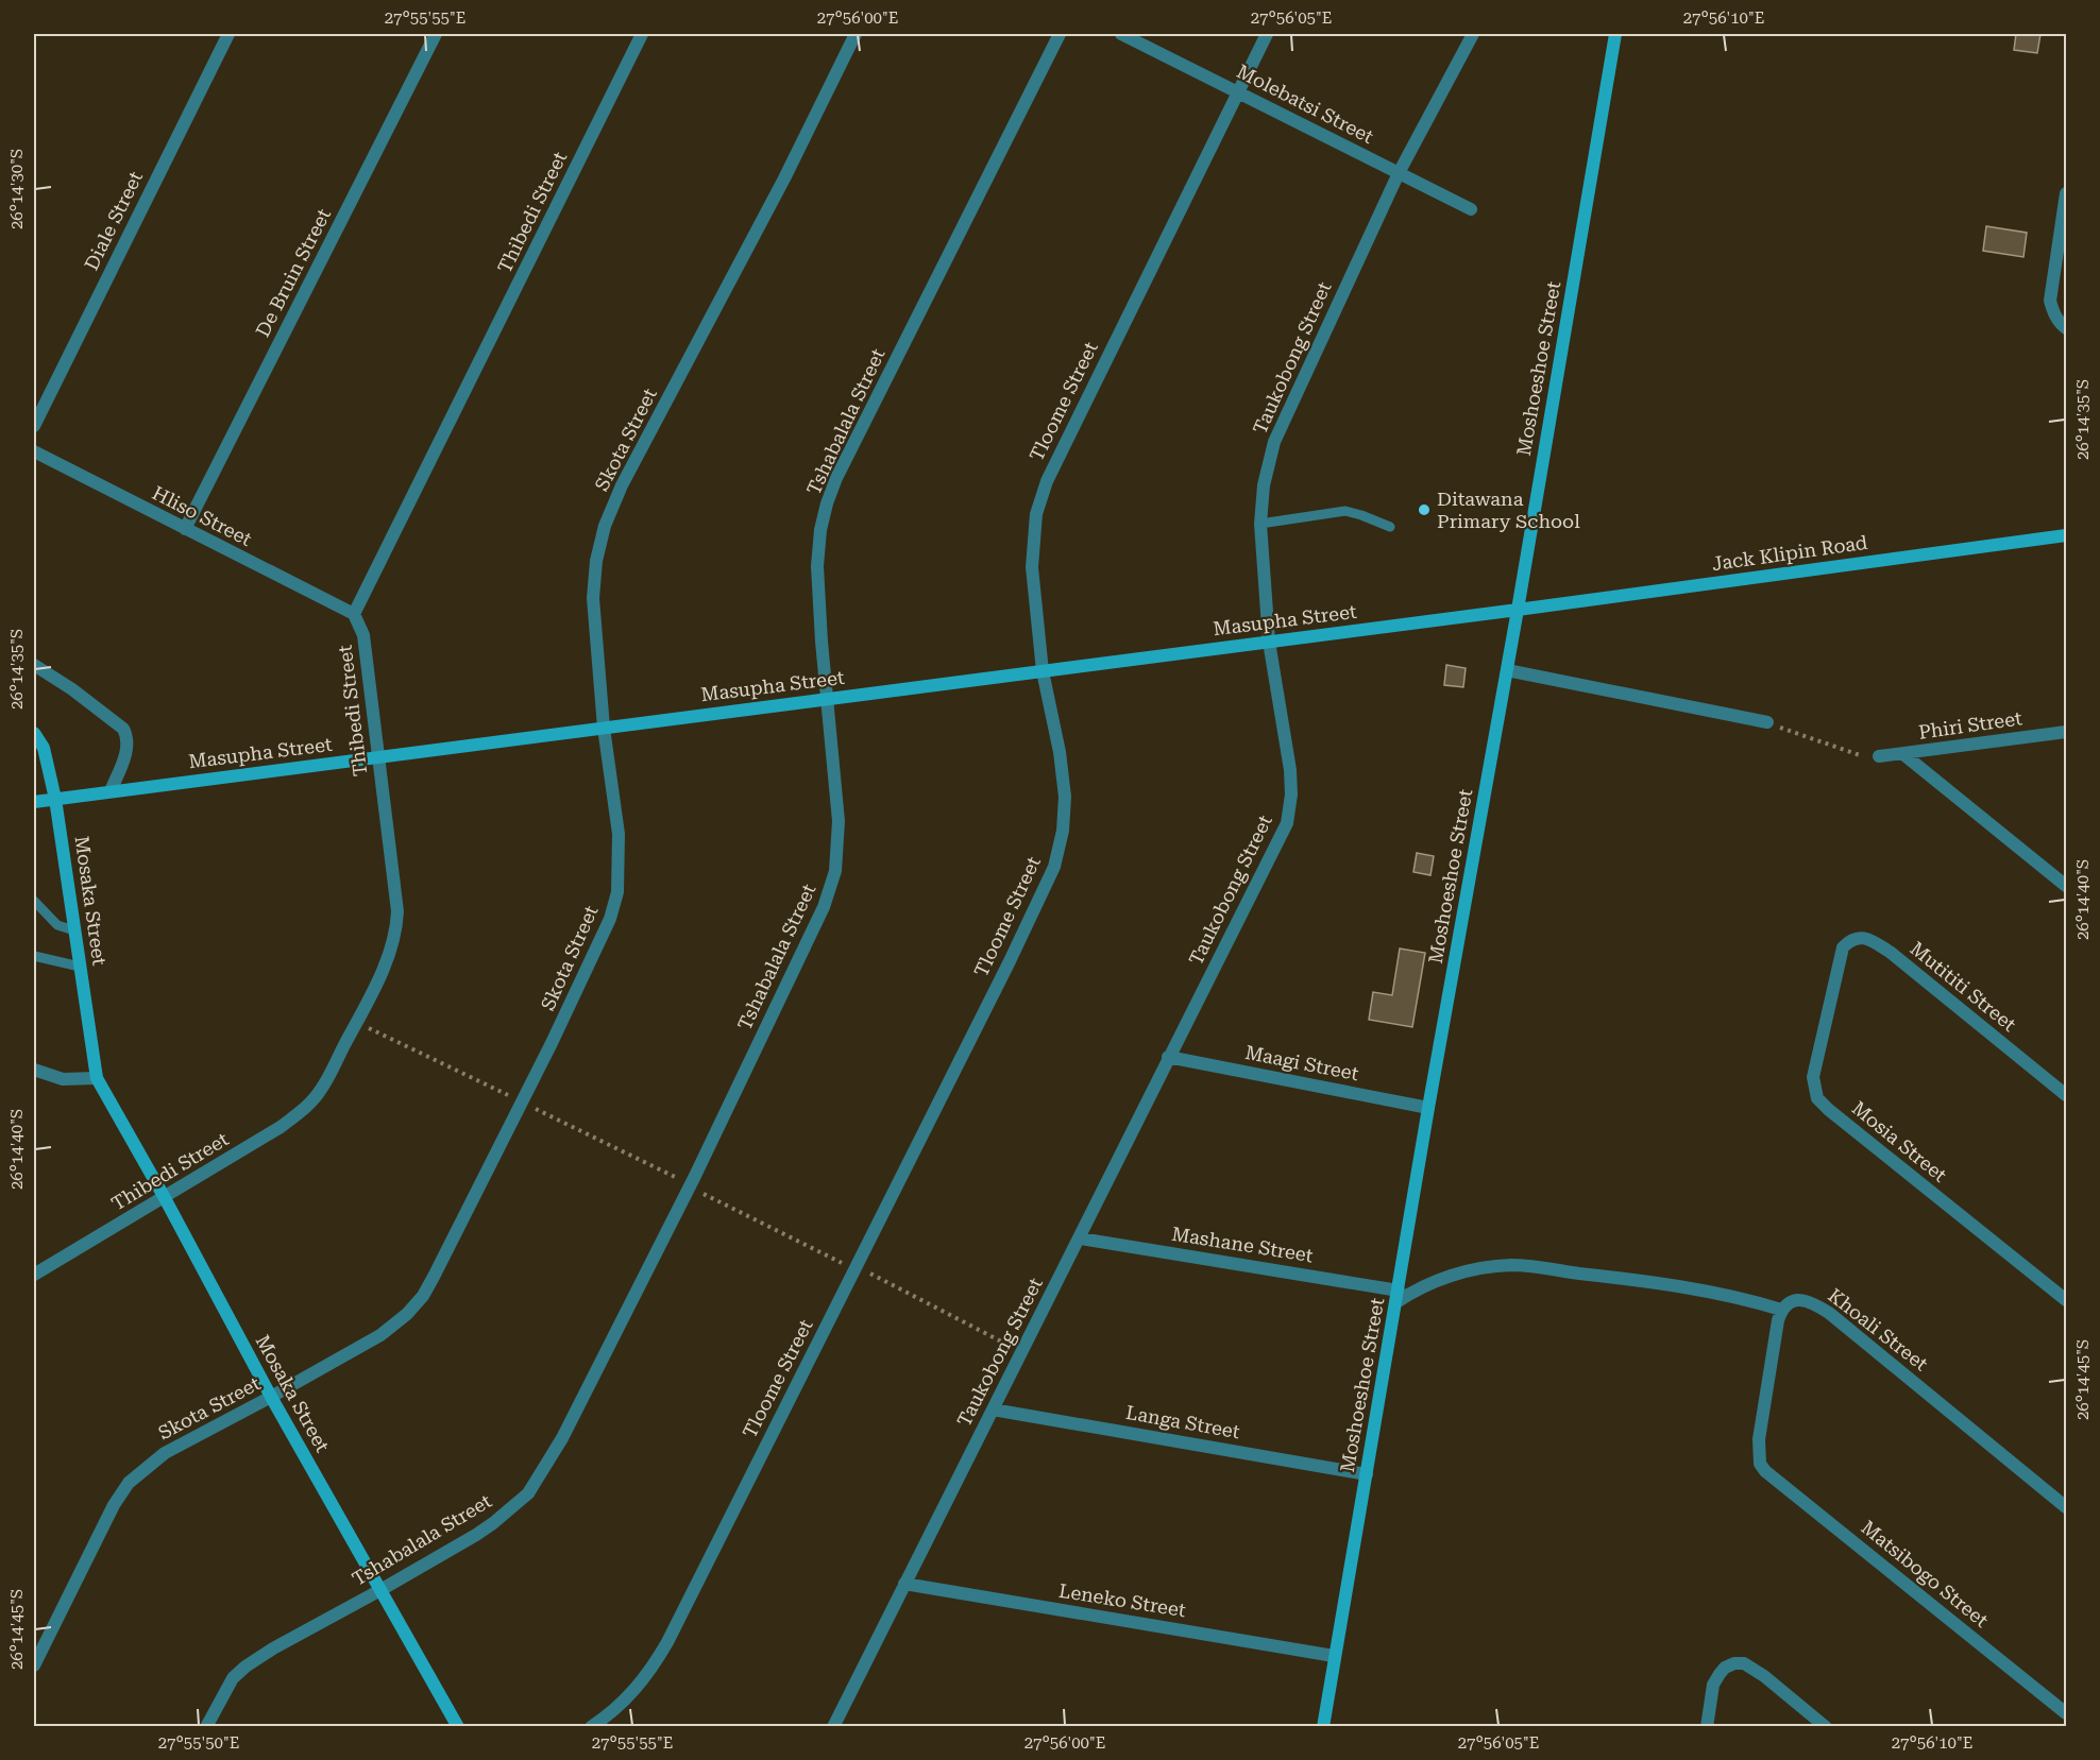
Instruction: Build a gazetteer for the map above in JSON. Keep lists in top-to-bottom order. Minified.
{"streets":{"street":["Molebatsi Street","Thibedi Street","Diale Street","De Bruin Street","Taukobong Street","Moshoeshoe Street","Tloome Street","Tshabalala Street","Skota Street","Hliso Street","Jack Klipin Road","Masupha Street","Phiri Street","Mosaka Street","Mutititi Street","Maagi Street","Mosia Street","Mashane Street","Khoali Street","Langa Street","Matsibogo Street","Leneko Street"]},"crossings":[["Molebatsi Street","Taukobong Street"],["Molebatsi Street","Tloome Street"],["Thibedi Street","Hliso Street"],["Thibedi Street","Masupha Street"],["Thibedi Street","Mosaka Street"],["De Bruin Street","Hliso Street"],["Taukobong Street","Masupha Street"],["Taukobong Street","Maagi Street"],["Taukobong Street","Mashane Street"],["Taukobong Street","Langa Street"],["Taukobong Street","Leneko Street"],["Moshoeshoe Street","Jack Klipin Road"],["Moshoeshoe Street","Masupha Street"],["Moshoeshoe Street","Maagi Street"],["Moshoeshoe Street","Mashane Street"],["Moshoeshoe Street","Langa Street"],["Moshoeshoe Street","Leneko Street"],["Tloome Street","Masupha Street"],["Tshabalala Street","Masupha Street"],["Tshabalala Street","Mosaka Street"],["Skota Street","Masupha Street"],["Skota Street","Mosaka Street"],["Jack Klipin Road","Masupha Street"],["Masupha Street","Mosaka Street"],["Mutititi Street","Mosia Street"],["Khoali Street","Matsibogo Street"]],"places":["Ditawana Primary School"],"coordinates":["27°55'55\"E","27°56'00\"E","27°56'05\"E","27°56'10\"E","26°14'30\"S","26°14'35\"S","26°14'40\"S","26°14'45\"S","27°55'50\"E"]}
